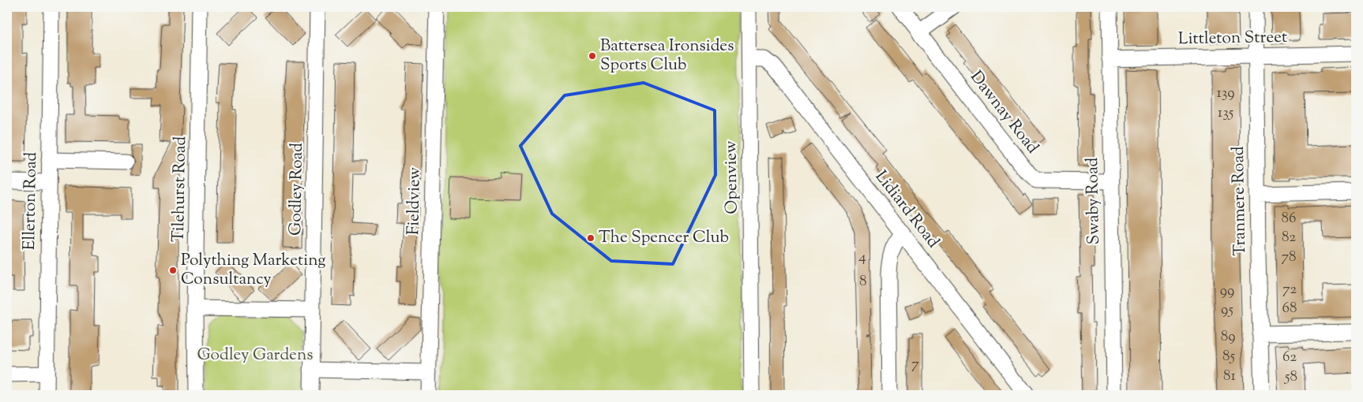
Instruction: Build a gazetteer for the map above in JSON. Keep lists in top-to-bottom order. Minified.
{"streets":{"street":["Littleton Street","Dawnay Road","Openview","Tilehurst Road","Godley Road","Ellerton Road","Fieldview","Swaby Road","Tranmere Road","Lidiard Road"]},"crossings":[["Littleton Street","Swaby Road"],["Littleton Street","Tranmere Road"],["Dawnay Road","Swaby Road"],["Openview","Lidiard Road"]],"parks":["Godley Gardens"],"places":["Battersea Ironsides Sports Club","The Spencer Club","Polything Marketing Consultancy"],"house_numbers":["139","135","86","82","4","78","8","72","99","68","95","89","85","62","7","81","58"]}
